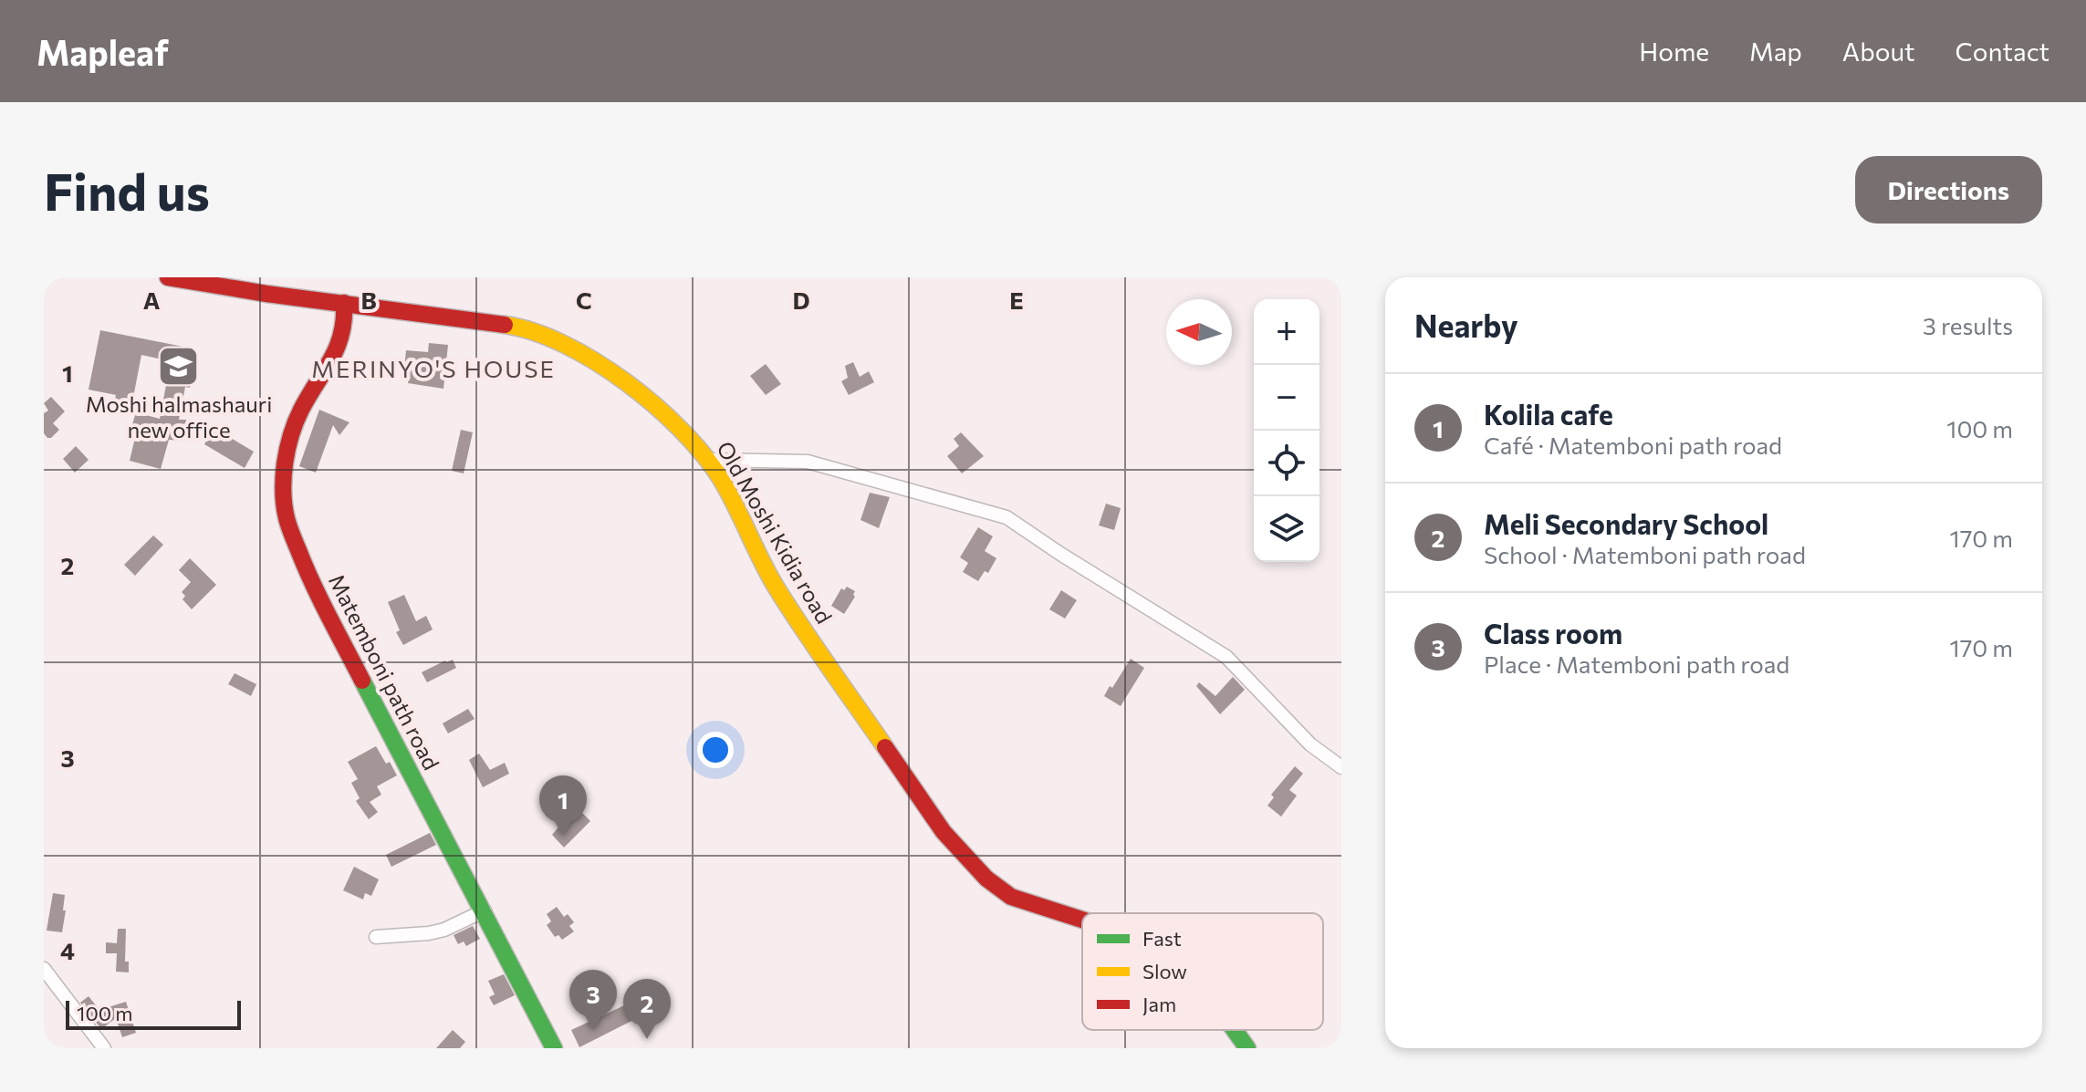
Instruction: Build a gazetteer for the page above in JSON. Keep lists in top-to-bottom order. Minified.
{"streets":{"street":["Old Moshi Kidia road","Matemboni path road"]},"crossings":[["Old Moshi Kidia road","Matemboni path road"]],"districts":["MERINYO'S HOUSE"],"places":{"school or university":["Moshi halmashauri new office"]},"legend":["Fast","Slow","Jam"],"scale_bar":"100 m","north":"left","page":{"header":"Mapleaf","nav":["Home","Map","About","Contact"],"buttons":"Directions","title":"Find us","heading":["Nearby","3 results"],"map_buttons":["+","−"],"list":[{"mark":"1","name":"Kolila cafe","note":"Café · Matemboni path road","value":"100 m"},{"mark":"2","name":"Meli Secondary School","note":"School · Matemboni path road","value":"170 m"},{"mark":"3","name":"Class room","note":"Place · Matemboni path road","value":"170 m"}],"pins":["1","3","2"],"scale":"100 m"},"grid":{"columns":["A","B","C","D","E"],"rows":["1","2","3","4"]}}
